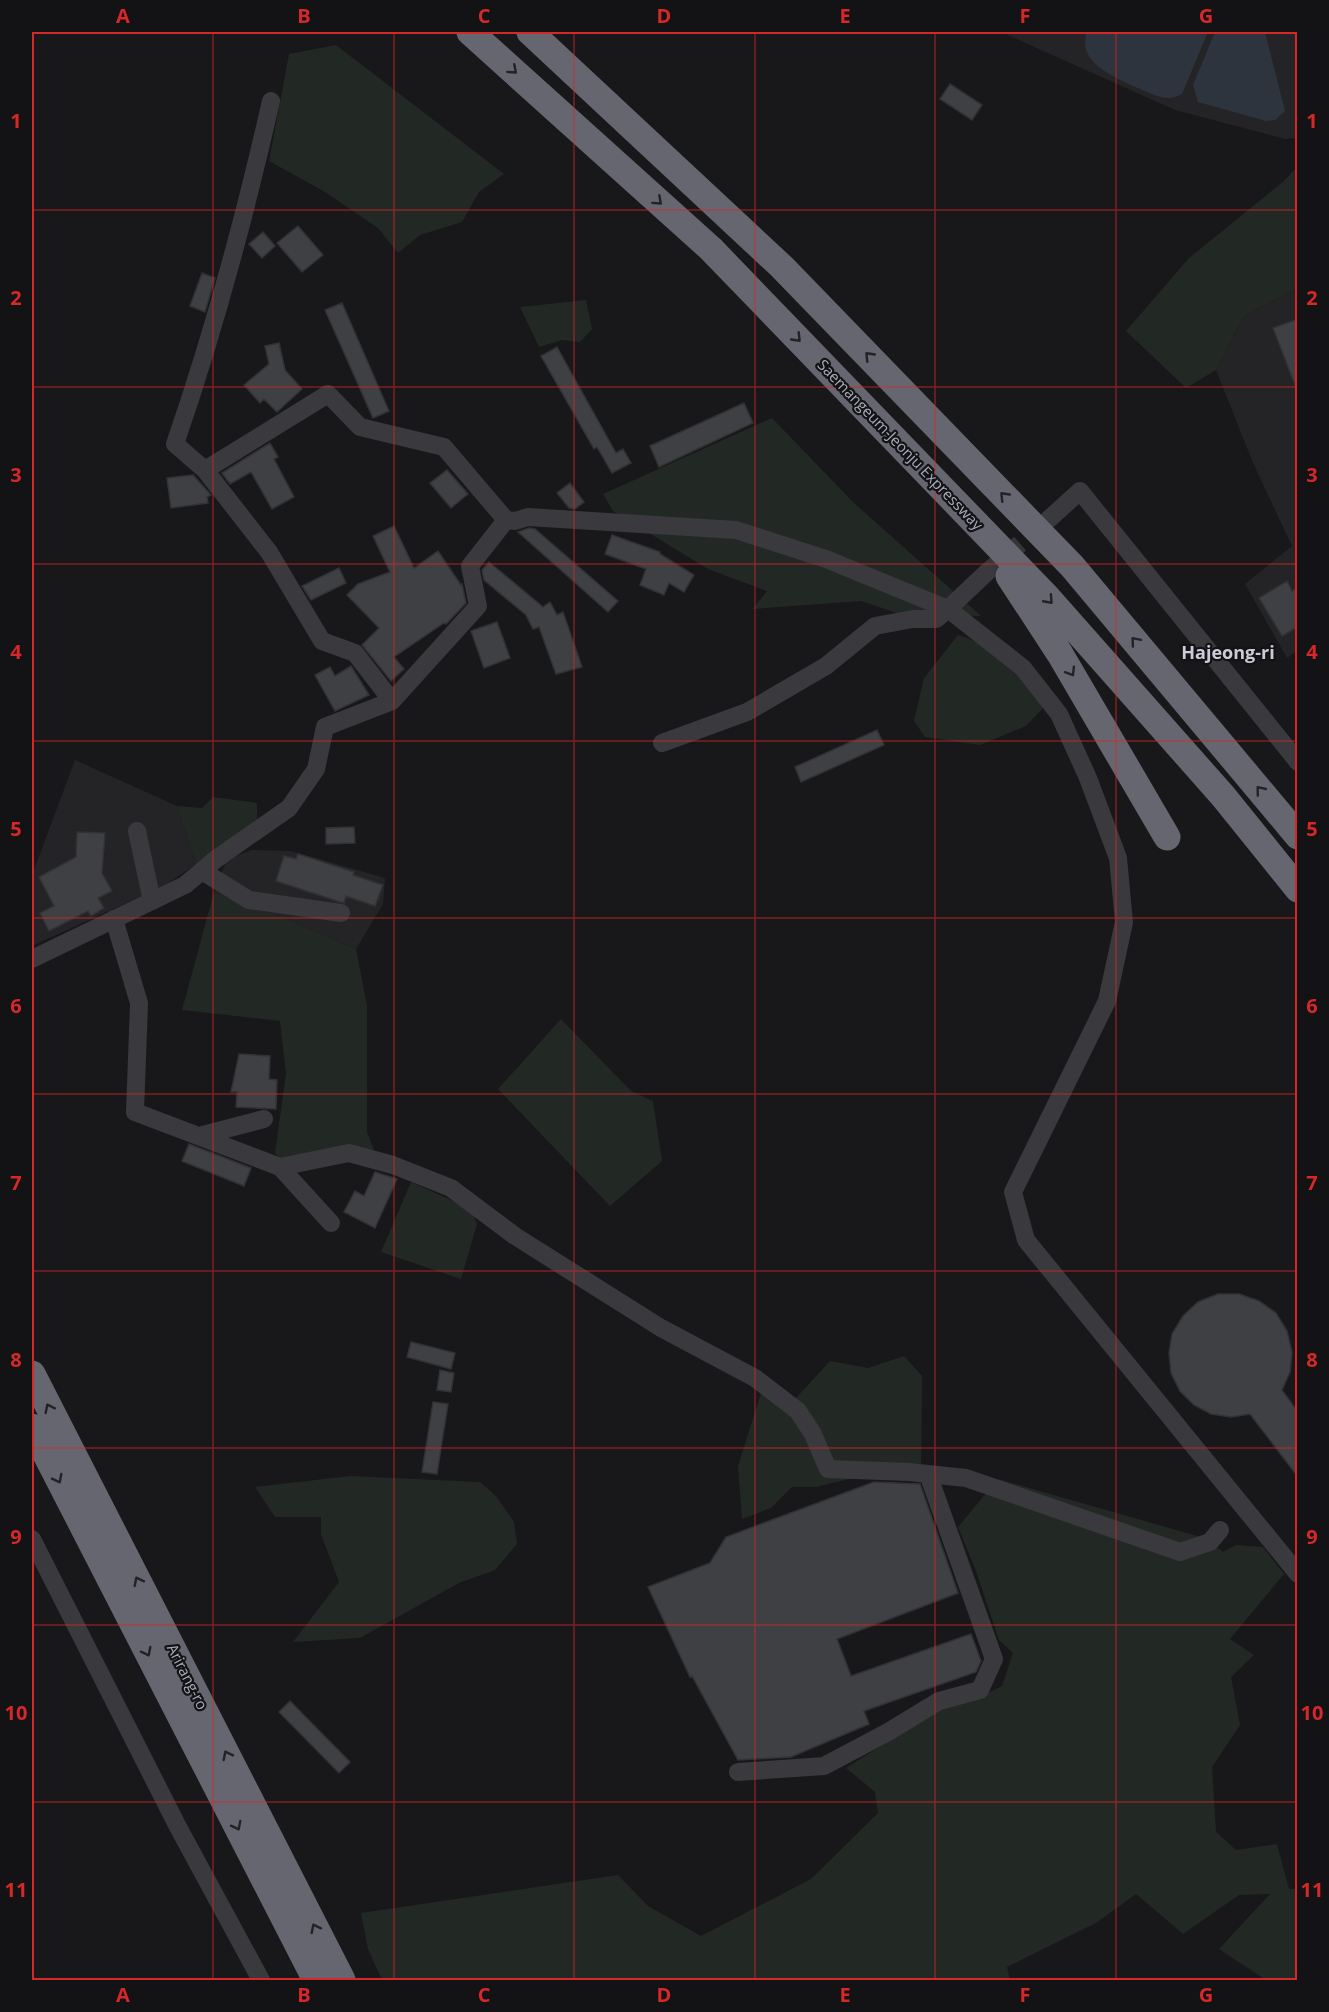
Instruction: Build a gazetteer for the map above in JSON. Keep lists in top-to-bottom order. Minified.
{"streets":{"highway":["Saemangeum-Jeonju Expressway","Arirang-ro"]},"districts":["Hajeong-ri"],"grid":{"columns":["A","B","C","D","E","F","G"],"rows":["1","2","3","4","5","6","7","8","9","10","11"]}}
